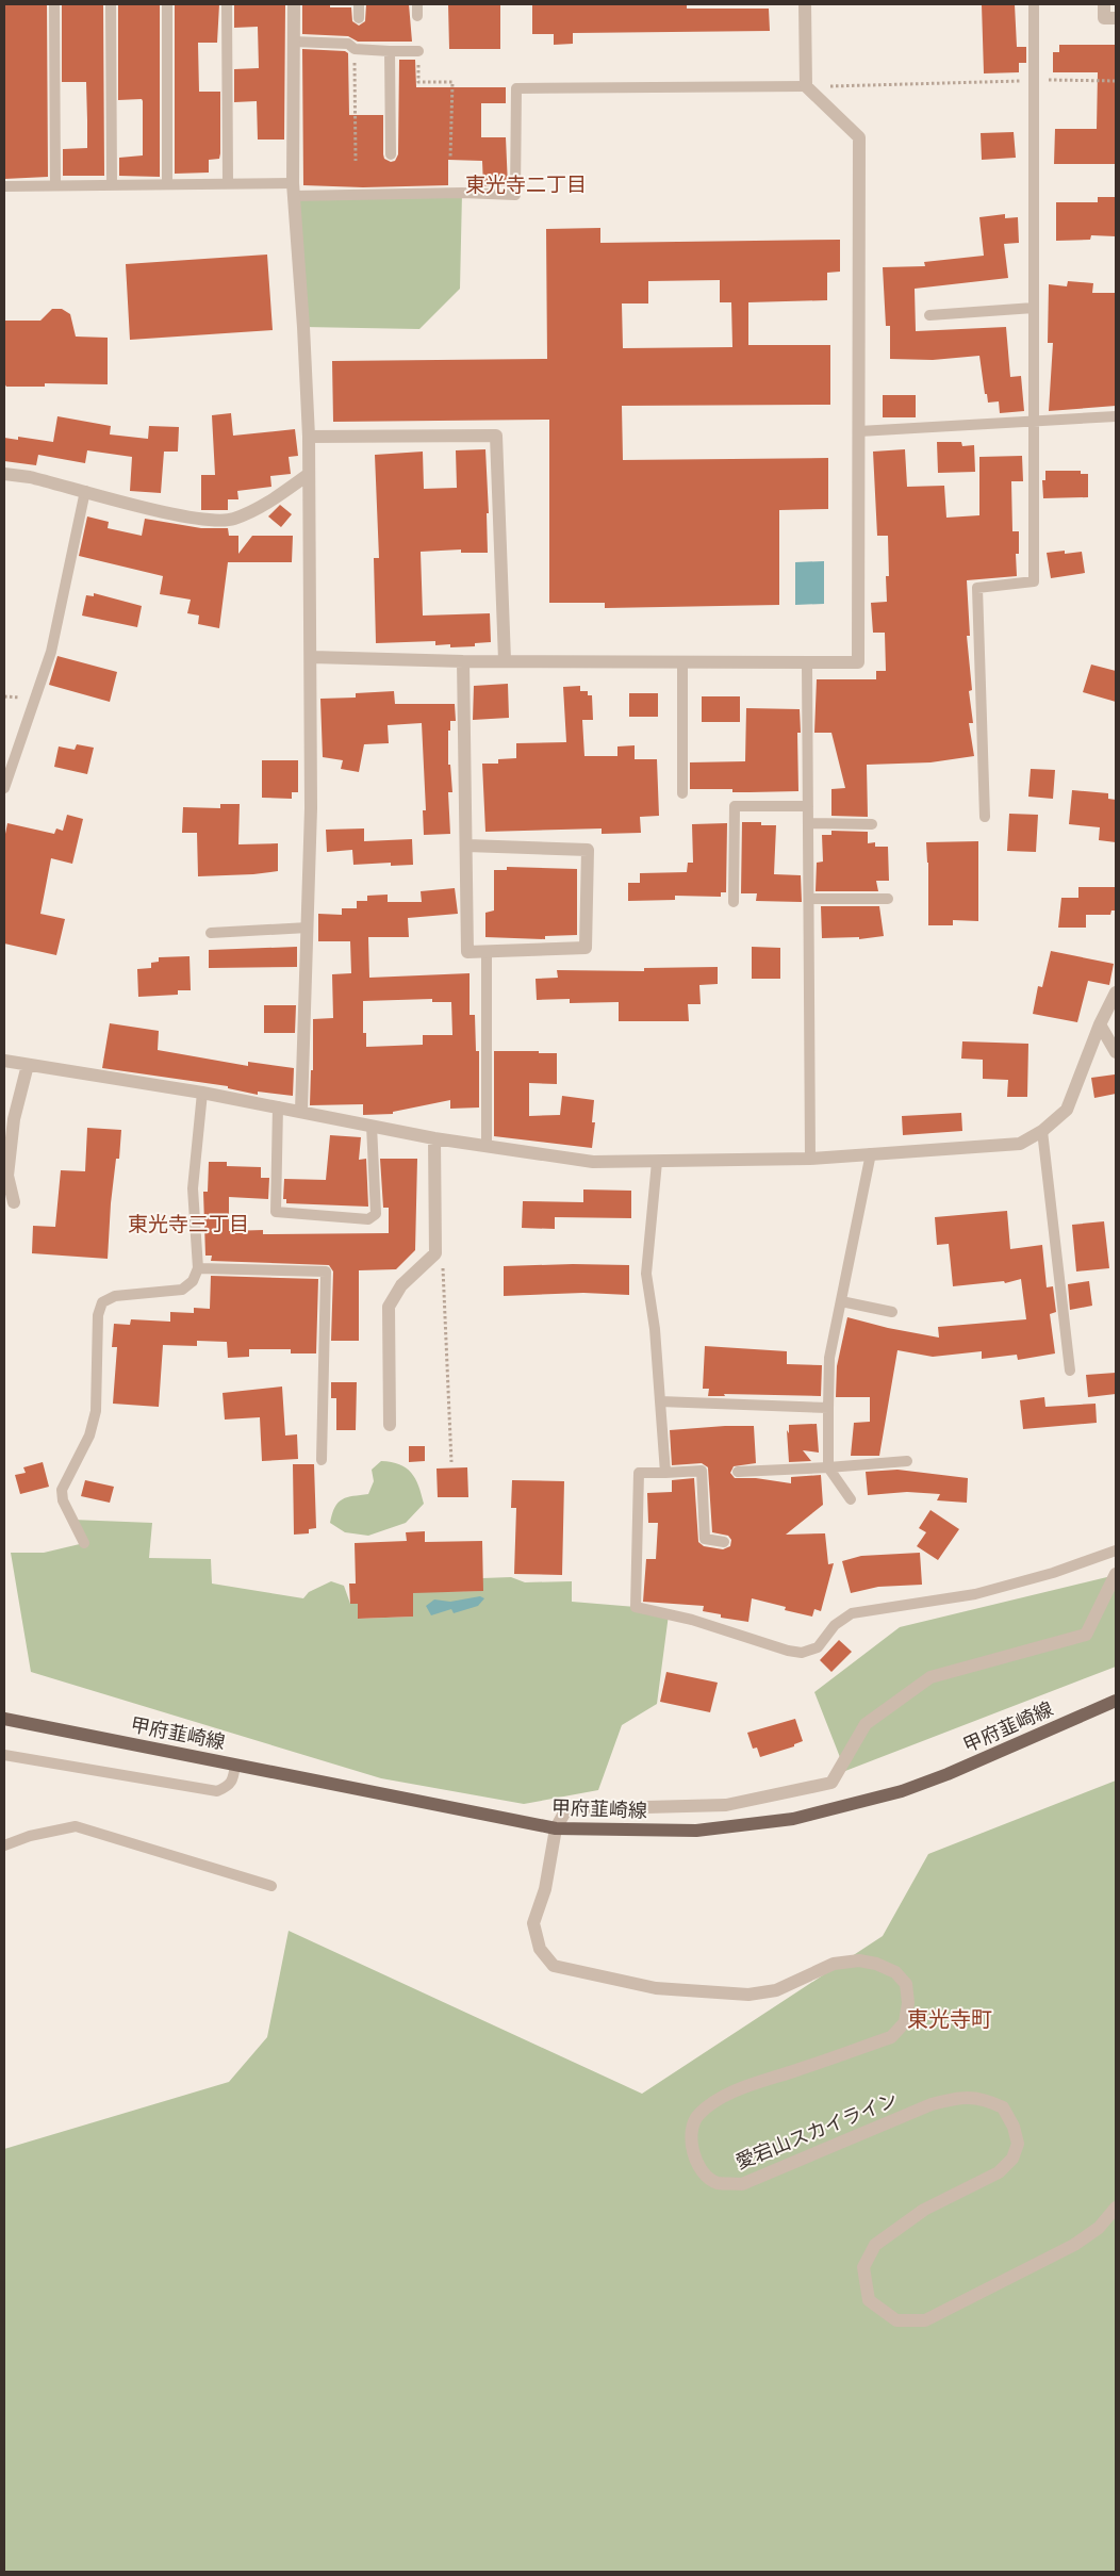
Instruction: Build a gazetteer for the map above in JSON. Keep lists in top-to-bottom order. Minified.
{"streets":{"main road":["甲府韮崎線"],"street":["愛宕山スカイライン"]},"crossings":[["甲府韮崎線","愛宕山スカイライン"]],"districts":["東光寺二丁目","東光寺三丁目","東光寺町"]}
